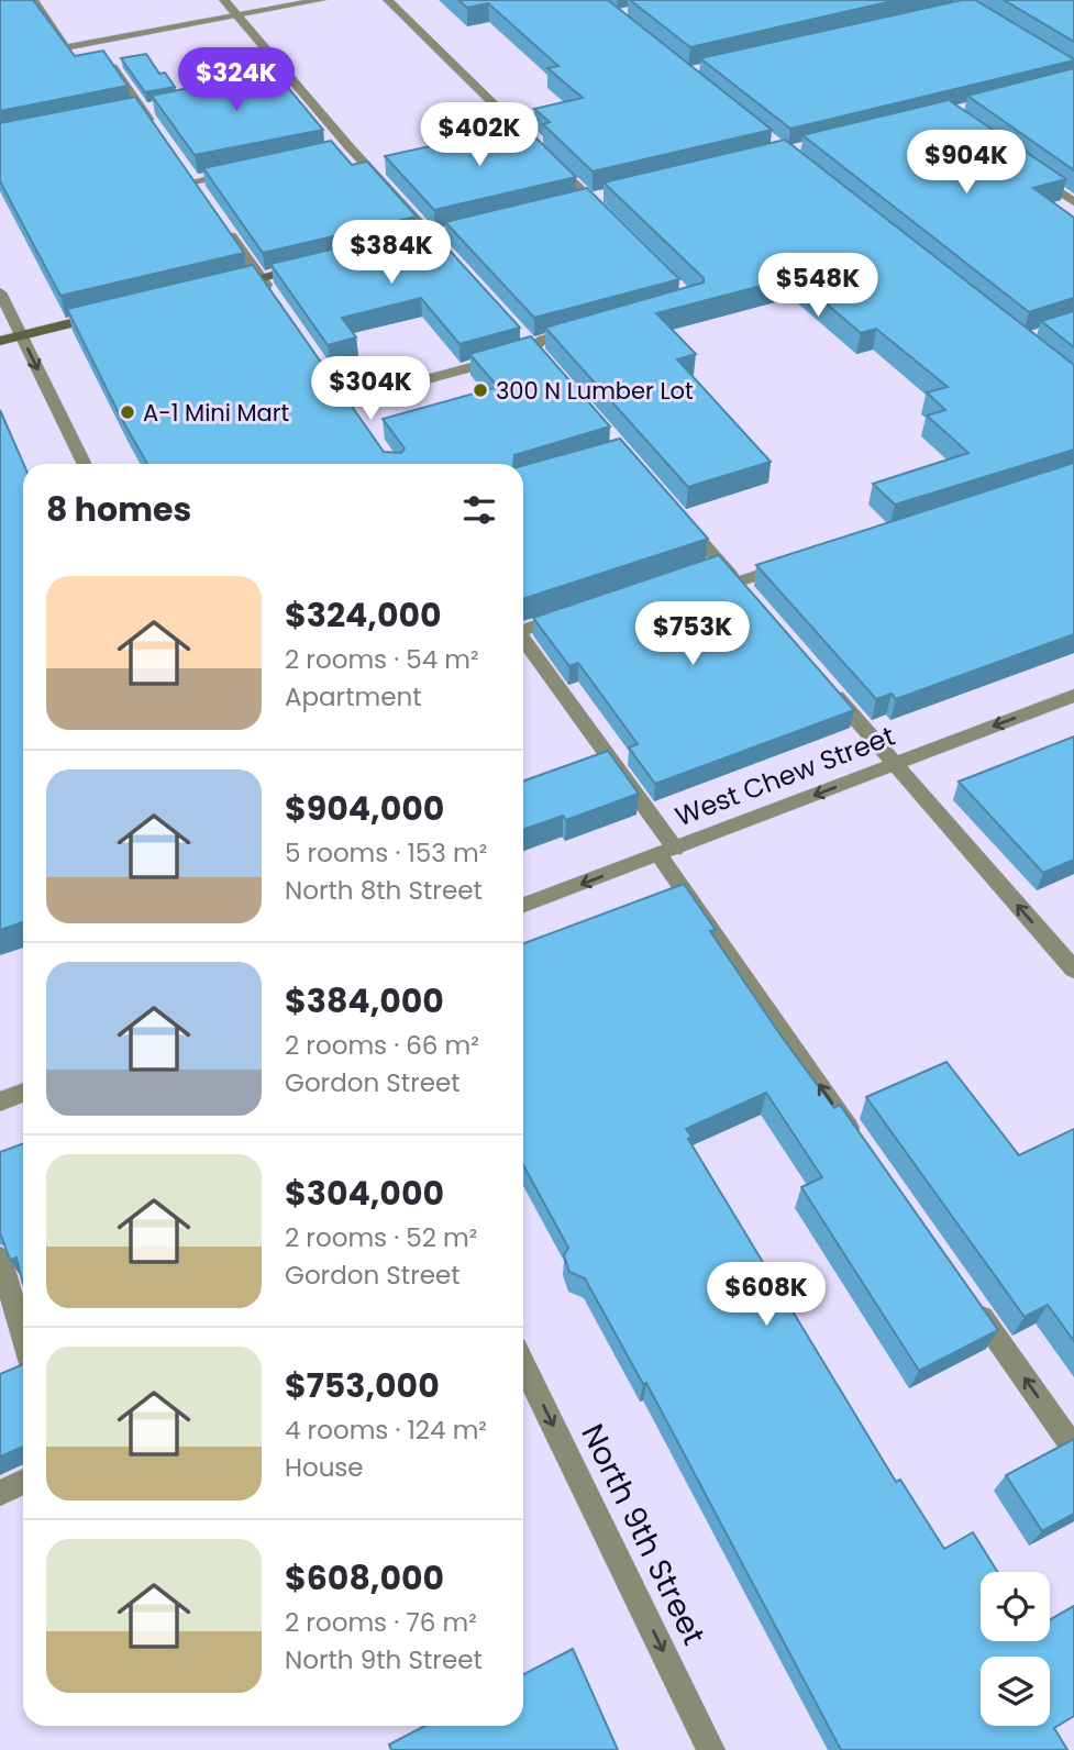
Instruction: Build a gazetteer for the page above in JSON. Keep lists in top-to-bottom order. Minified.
{"streets":{"street":["West Chew Street","North 9th Street"]},"one_way":["West Chew Street","North 9th Street"],"places":["300 N Lumber Lot","A-1 Mini Mart"],"page":{"price":["$324K","$402K","$904K","$384K","$548K","$304K","$753K","$608K"],"heading":"8 homes","list":[{"name":"$324,000","note":"2 rooms · 54 m² · Apartment"},{"name":"$904,000","note":"5 rooms · 153 m² · North 8th Street"},{"name":"$384,000","note":"2 rooms · 66 m² · Gordon Street"},{"name":"$304,000","note":"2 rooms · 52 m² · Gordon Street"},{"name":"$753,000","note":"4 rooms · 124 m² · House"},{"name":"$608,000","note":"2 rooms · 76 m² · North 9th Street"}]}}
